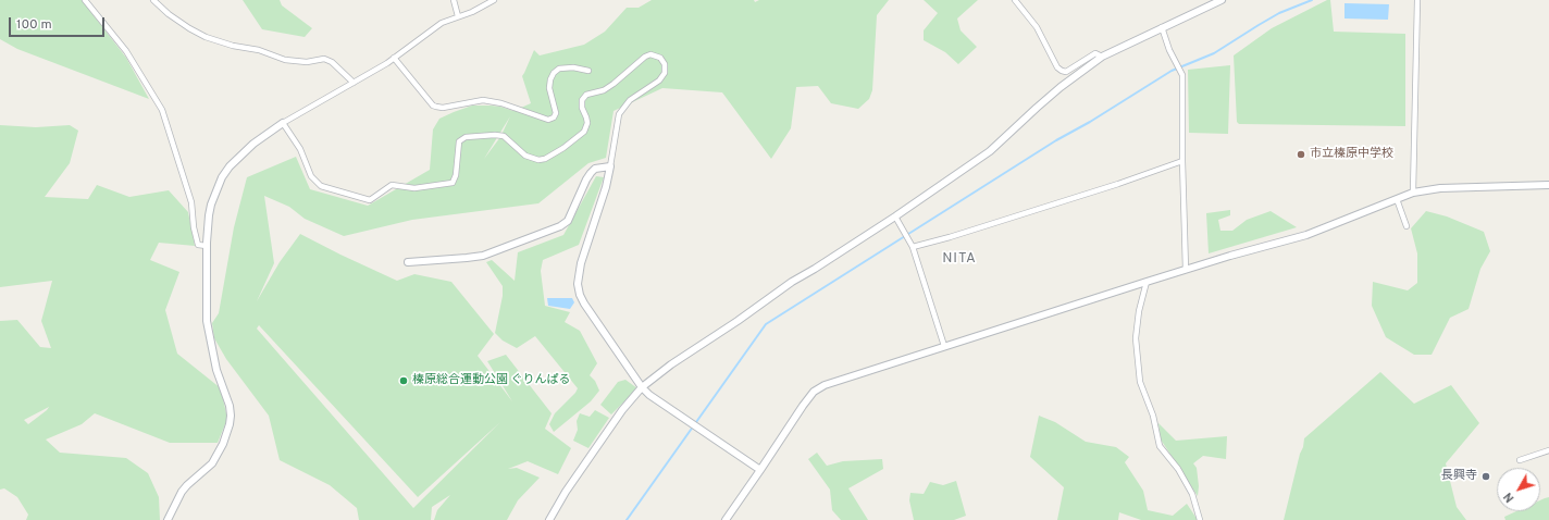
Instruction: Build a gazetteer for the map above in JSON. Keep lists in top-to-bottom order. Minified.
{"districts":["NITA"],"places":["市立榛原中学校","榛原総合運動公園 ぐりんぱる","長興寺"],"scale_bar":"100 m","north":"bottom left"}
